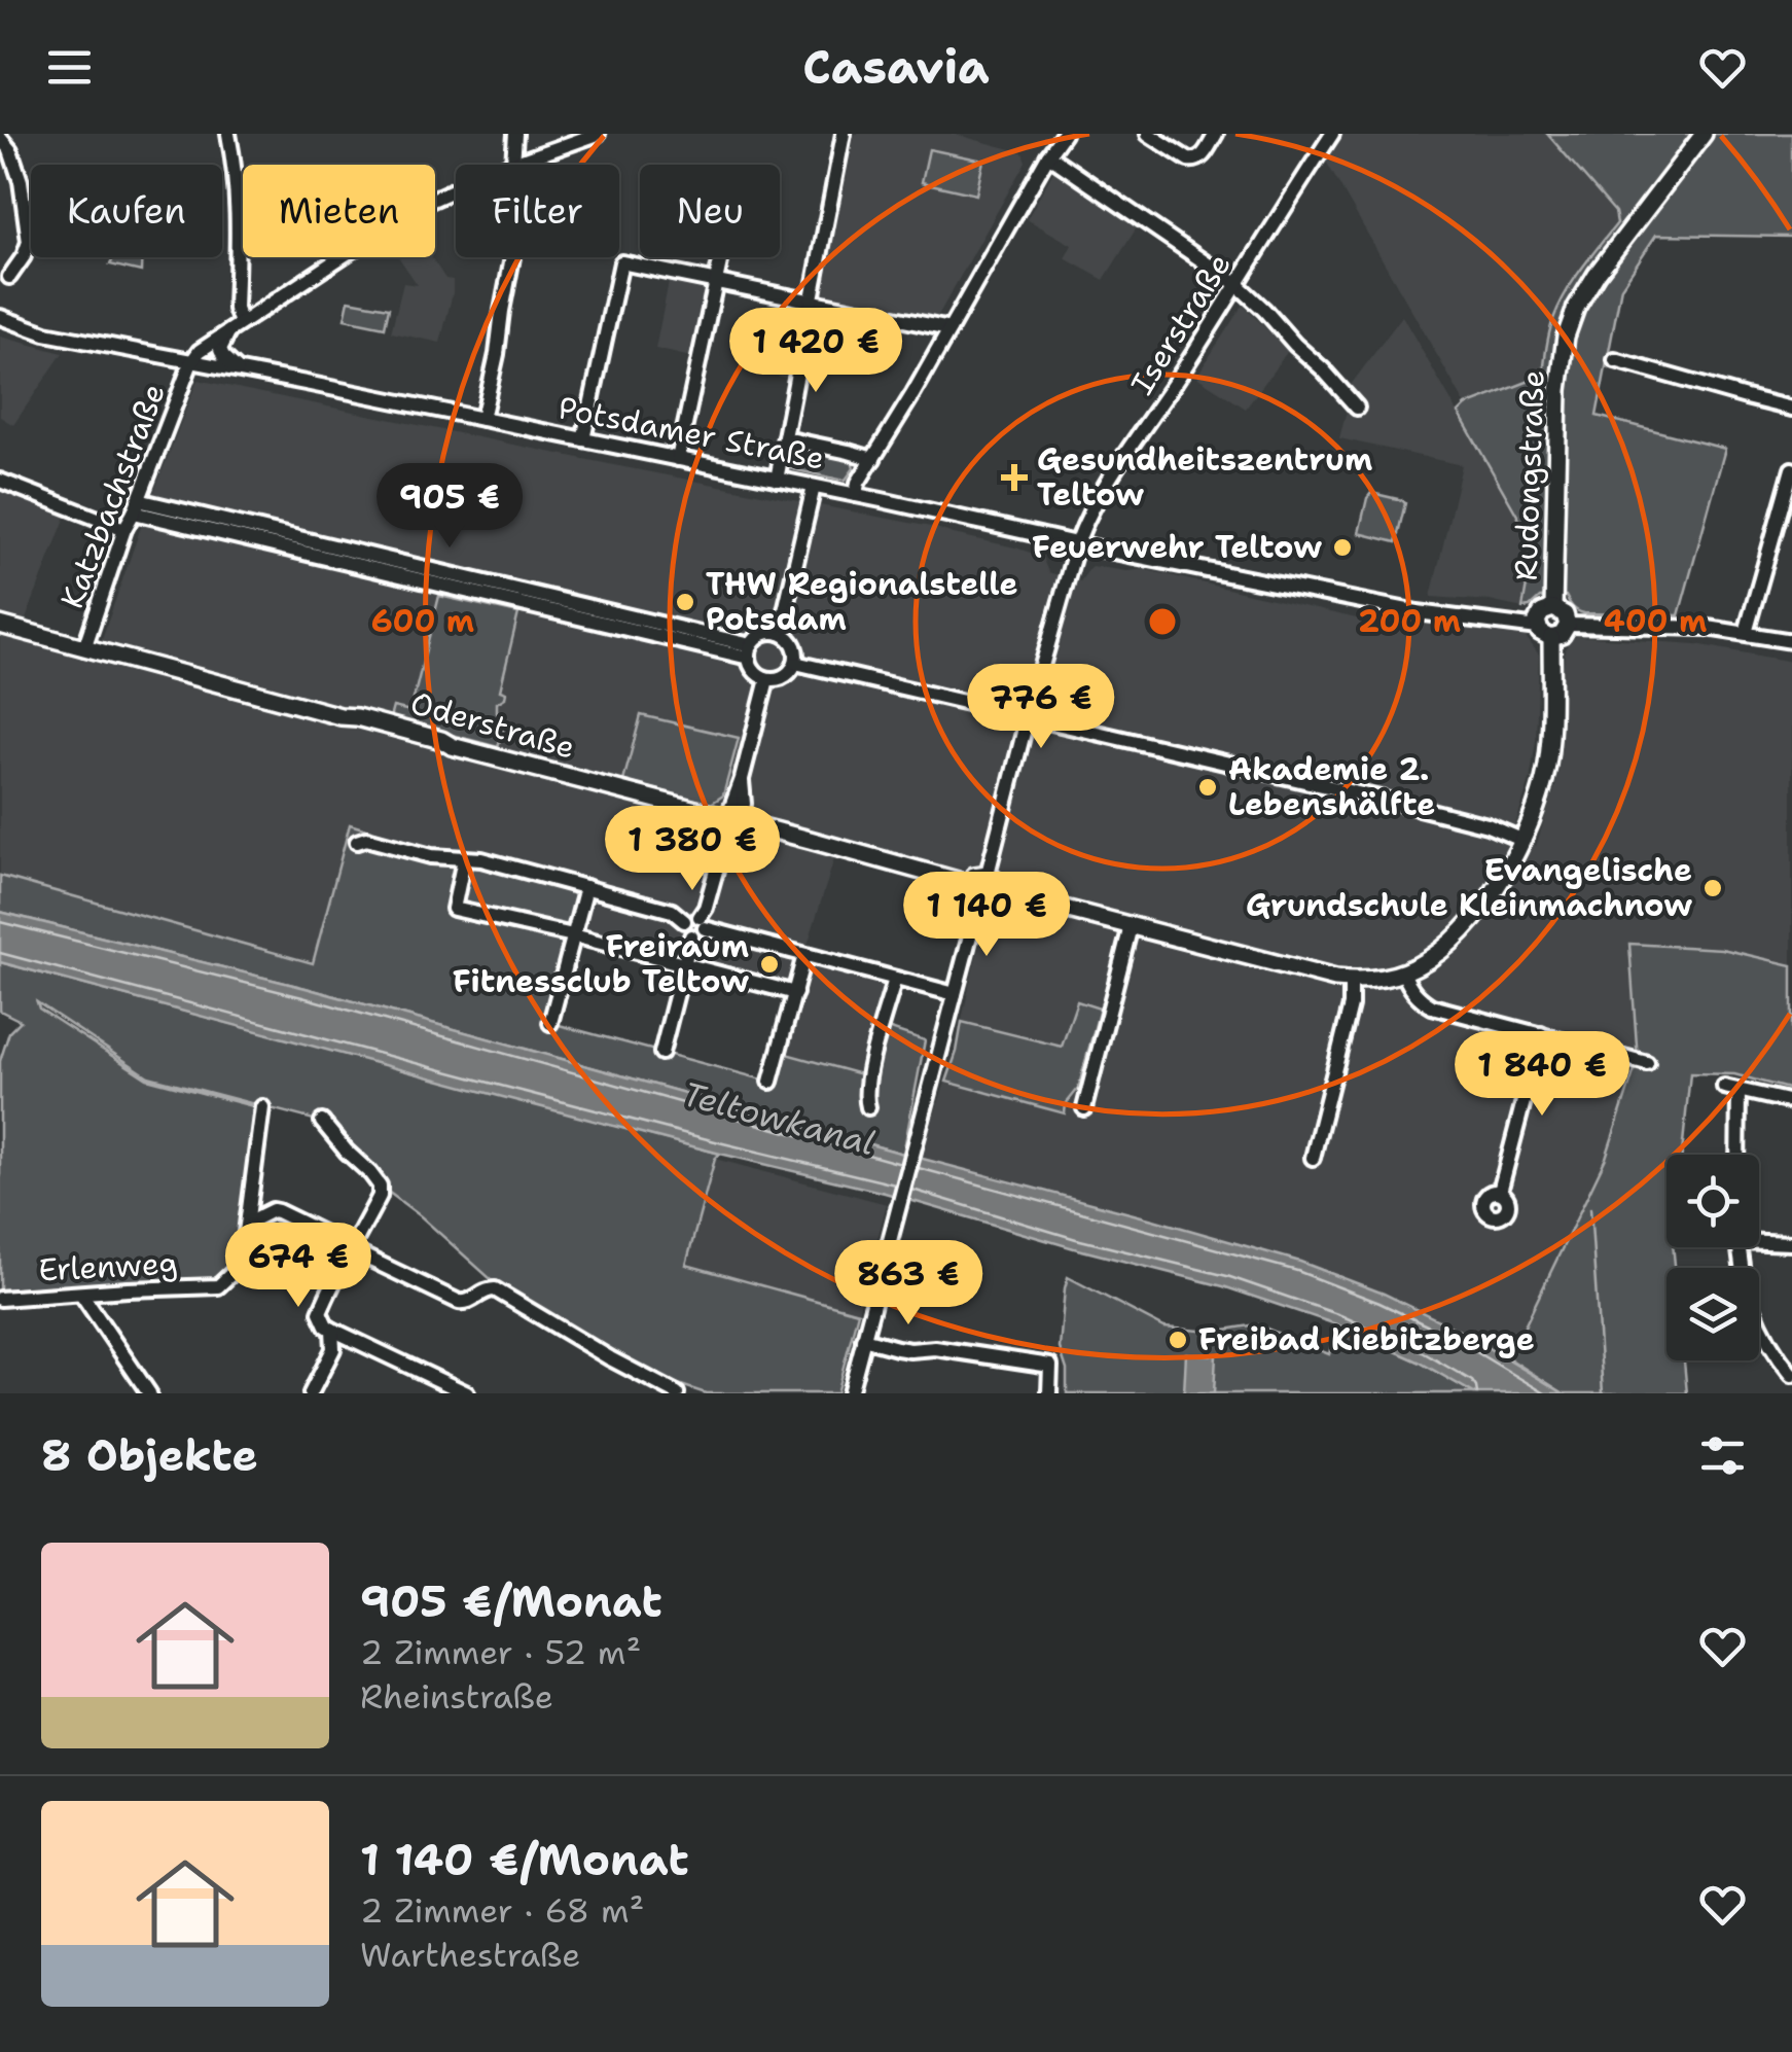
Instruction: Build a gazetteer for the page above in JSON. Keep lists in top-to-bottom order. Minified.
{"streets":{"main road":["Rudongstraße","Oderstraße"],"street":["Iserstraße","Potsdamer Straße","Katzbachstraße","Erlenweg"]},"crossings":[["Iserstraße","Potsdamer Straße"],["Iserstraße","Oderstraße"],["Potsdamer Straße","Rudongstraße"],["Potsdamer Straße","Katzbachstraße"],["Katzbachstraße","Oderstraße"]],"water":["Teltowkanal"],"places":{"health":["Gesundheitszentrum Teltow"],"other":["Feuerwehr Teltow","THW Regionalstelle Potsdam","Akademie 2. Lebenshälfte","Evangelische Grundschule Kleinmachnow","Freiraum Fitnessclub Teltow","Freibad Kiebitzberge"]},"page":{"header":"Casavia","chip":["Kaufen","Mieten","Filter","Neu"],"price":["1 420 €","905 €","776 €","1 380 €","1 140 €","1 840 €","674 €","863 €"],"heading":"8 Objekte","list":[{"name":"905 €/Monat","note":"2 Zimmer · 52 m² · Rheinstraße"},{"name":"1 140 €/Monat","note":"2 Zimmer · 68 m² · Warthestraße"}]},"rings":["200 m","400 m","600 m"]}
